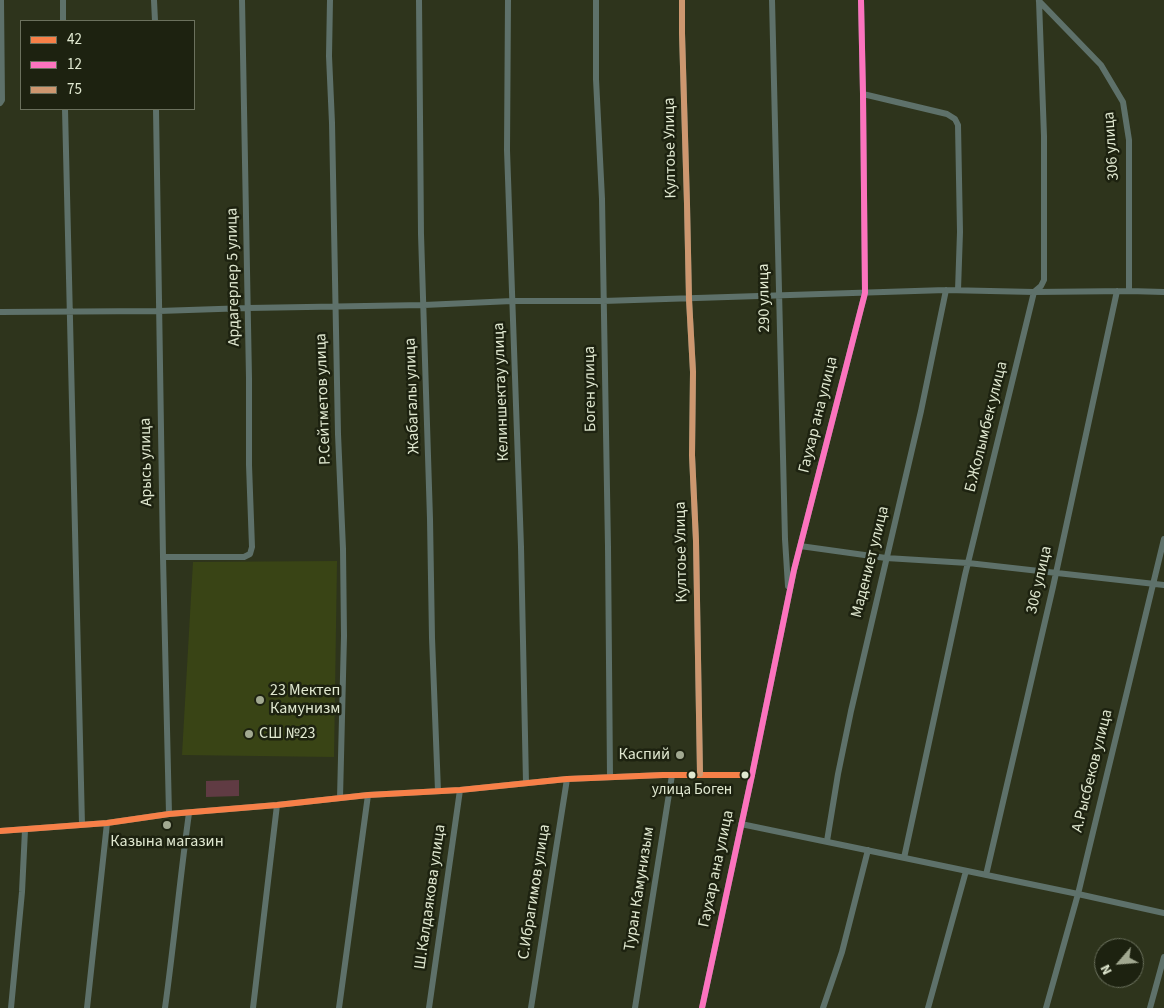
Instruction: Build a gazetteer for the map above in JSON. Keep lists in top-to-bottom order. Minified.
{"streets":{"street":["306 улица","Култоье Улица","Ардагерлер 5 улица","290 улица","Боген улица","Келиншектау улица","Жабагалы улица","Р.Сейтметов улица","Гаухар ана улица","Б.Жолымбек улица","Арысь улица","Мадениет улица","А.Рысбеков улица","Туран Камунизым","С.Ибрагимов улица","Ш.Калдаякова улица"]},"crossings":[["306 улица","Б.Жолымбек улица"],["Ардагерлер 5 улица","Арысь улица"],["290 улица","Гаухар ана улица"]],"places":["23 Мектеп Камунизм","СШ №23","Каспий","улица Боген","Казына магазин"],"lines":["transit line 12","transit line 75","transit line 42"],"legend":["42","12","75"],"north":"bottom left"}
